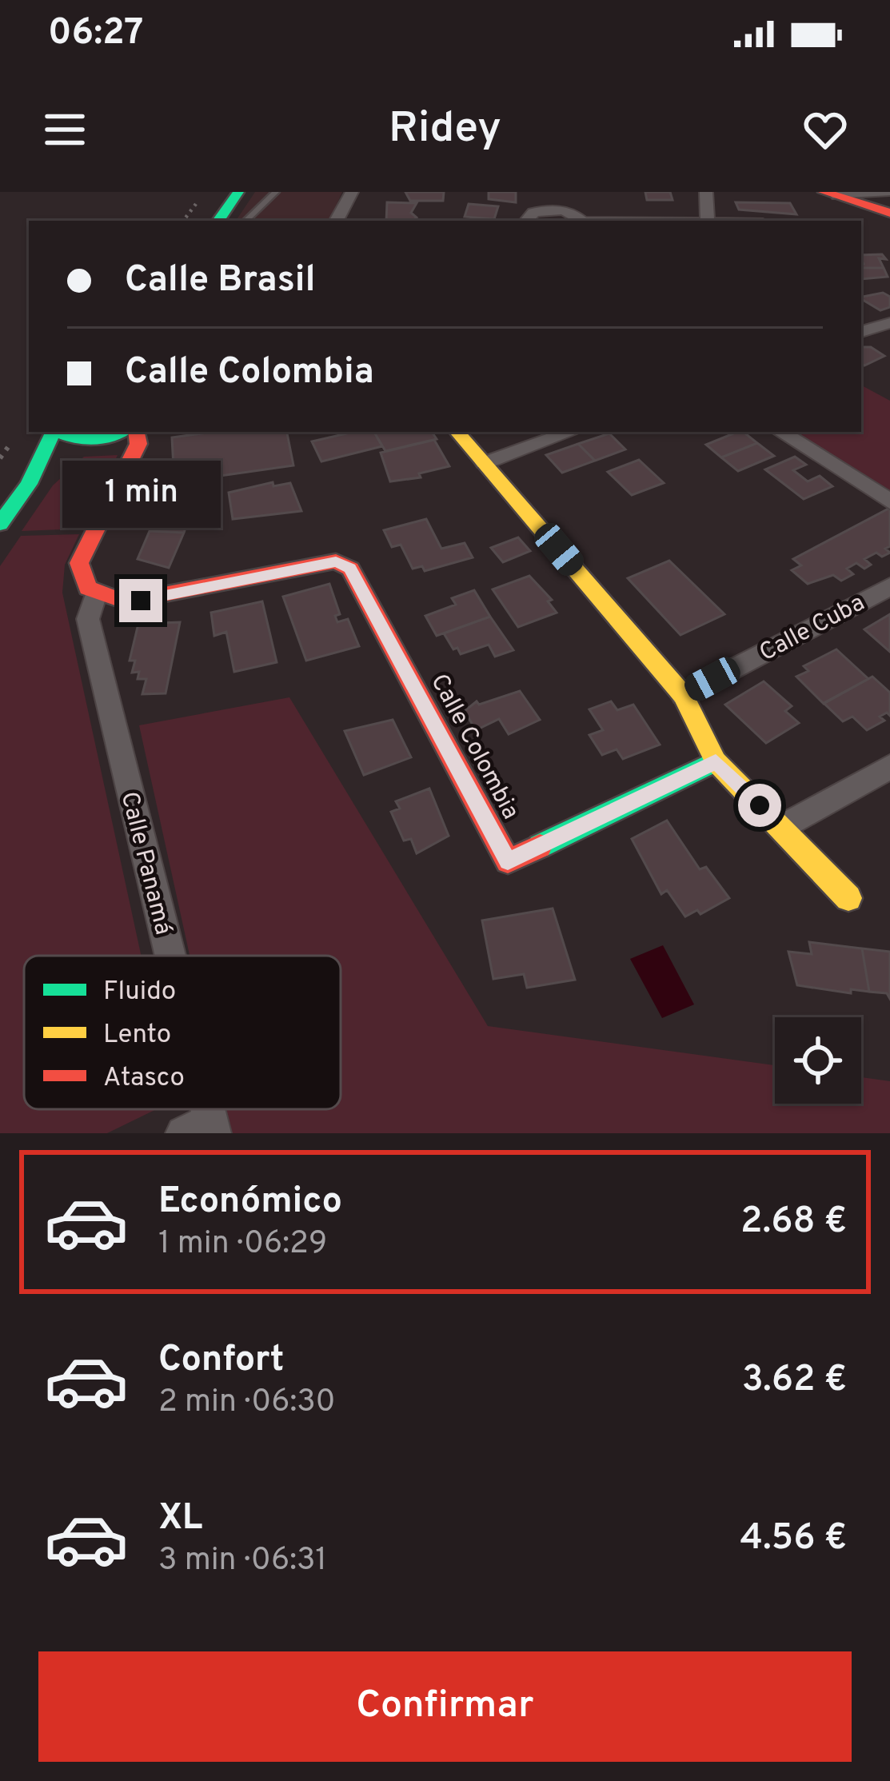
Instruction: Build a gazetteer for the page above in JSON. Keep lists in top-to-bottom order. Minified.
{"streets":{"street":["Calle Cuba","Calle Colombia","Calle Panamá"]},"crossings":[["Calle Colombia","Calle Panamá"]],"legend":["Fluido","Lento","Atasco"],"page":{"status":"06:27","header":"Ridey","banner":["Calle Brasil","Calle Colombia"],"bubble":"1 min","list":[{"name":"Económico","note":"1 min · 06:29","value":"2.68 €"},{"name":"Confort","note":"2 min · 06:30","value":"3.62 €"},{"name":"XL","note":"3 min · 06:31","value":"4.56 €"}],"buttons":"Confirmar"}}
